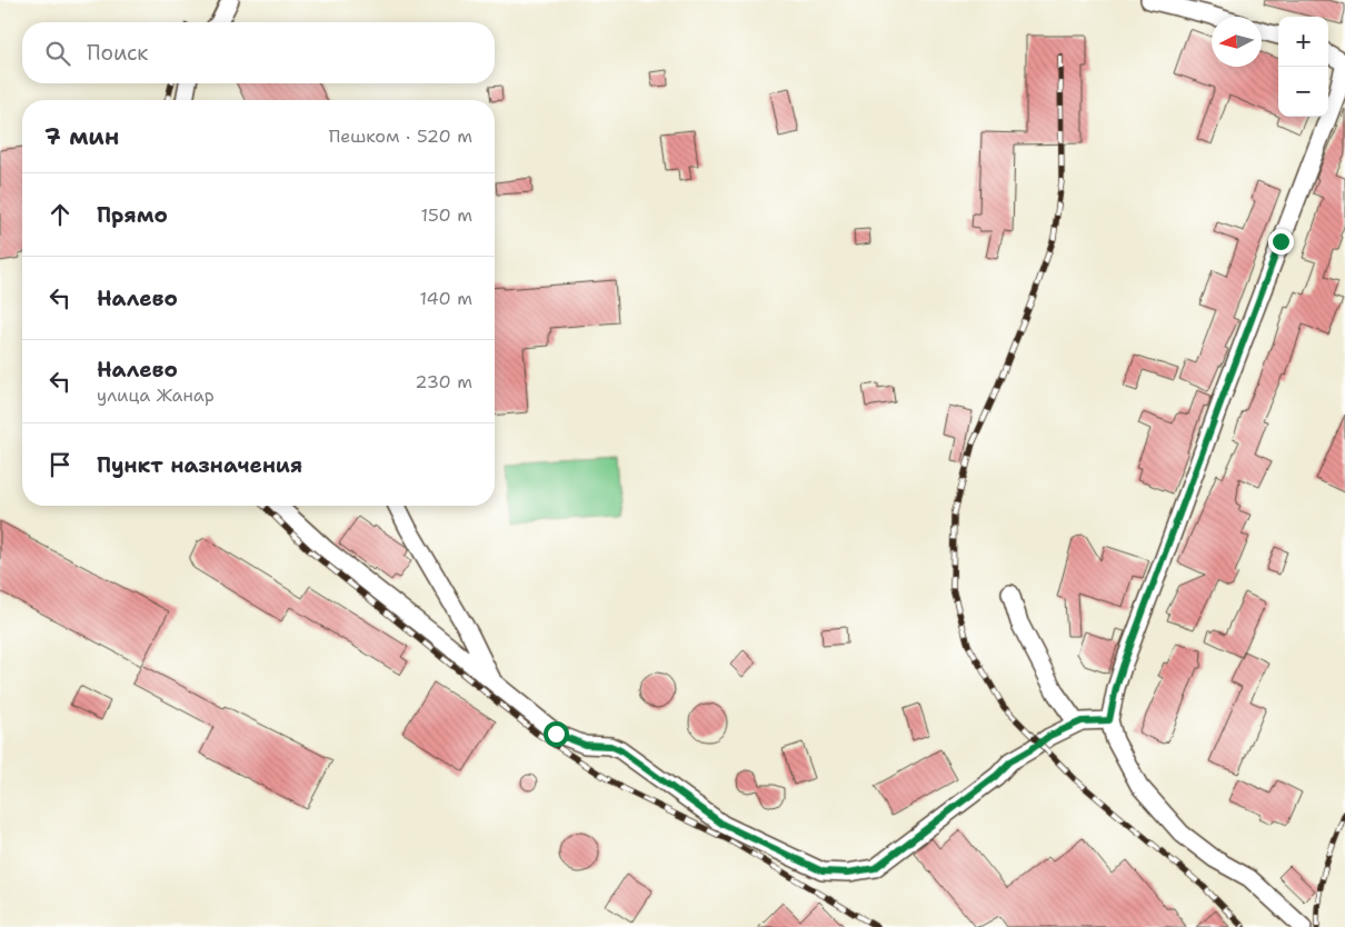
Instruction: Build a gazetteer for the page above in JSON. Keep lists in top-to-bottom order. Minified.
{"north":"left","page":{"map_buttons":["+","−"],"search":"Поиск","heading":["7 мин","Пешком · 520 m"],"list":[["Прямо","150 m"],["Налево","140 m"],["Налево","улица Жанар","230 m"],"Пункт назначения"]}}
